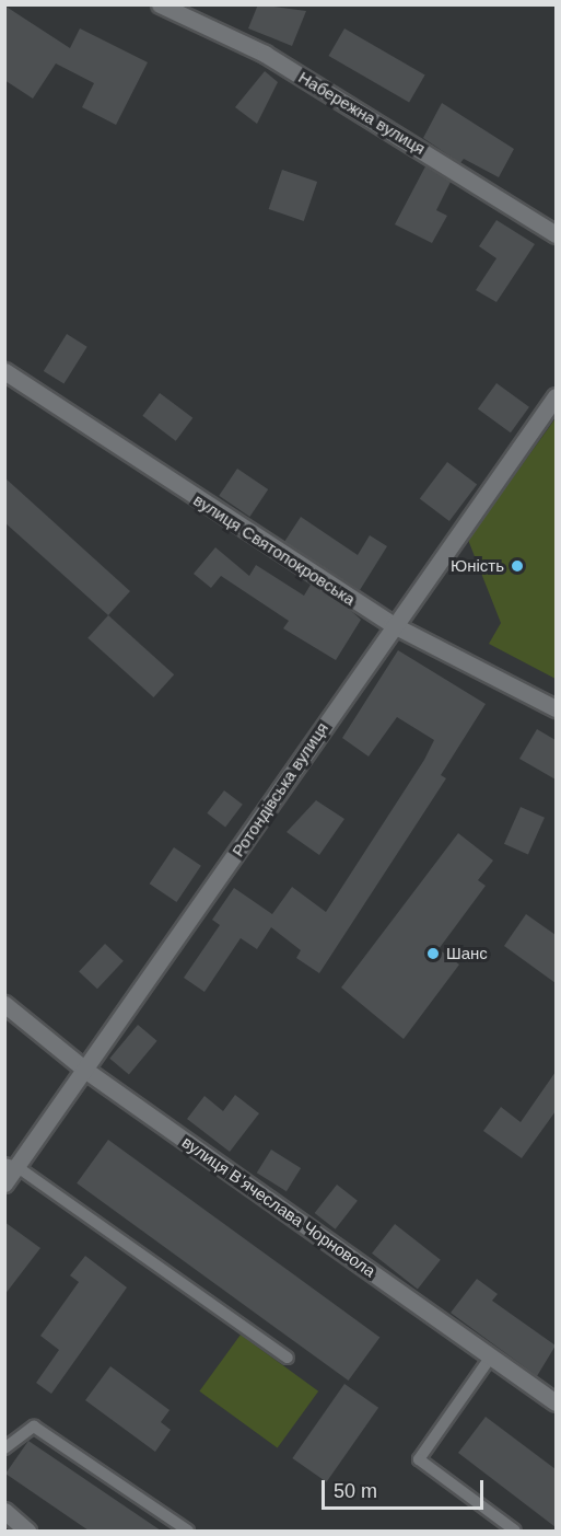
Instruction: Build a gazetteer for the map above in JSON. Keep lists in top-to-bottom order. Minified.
{"streets":{"street":["Набережна вулиця","вулиця Святопокровська","Ротондівська вулиця","вулиця Вʼячеслава Чорновола"]},"crossings":[["вулиця Святопокровська","Ротондівська вулиця"],["Ротондівська вулиця","вулиця Вʼячеслава Чорновола"]],"places":["Юність","Шанс"],"scale_bar":"50 m"}
